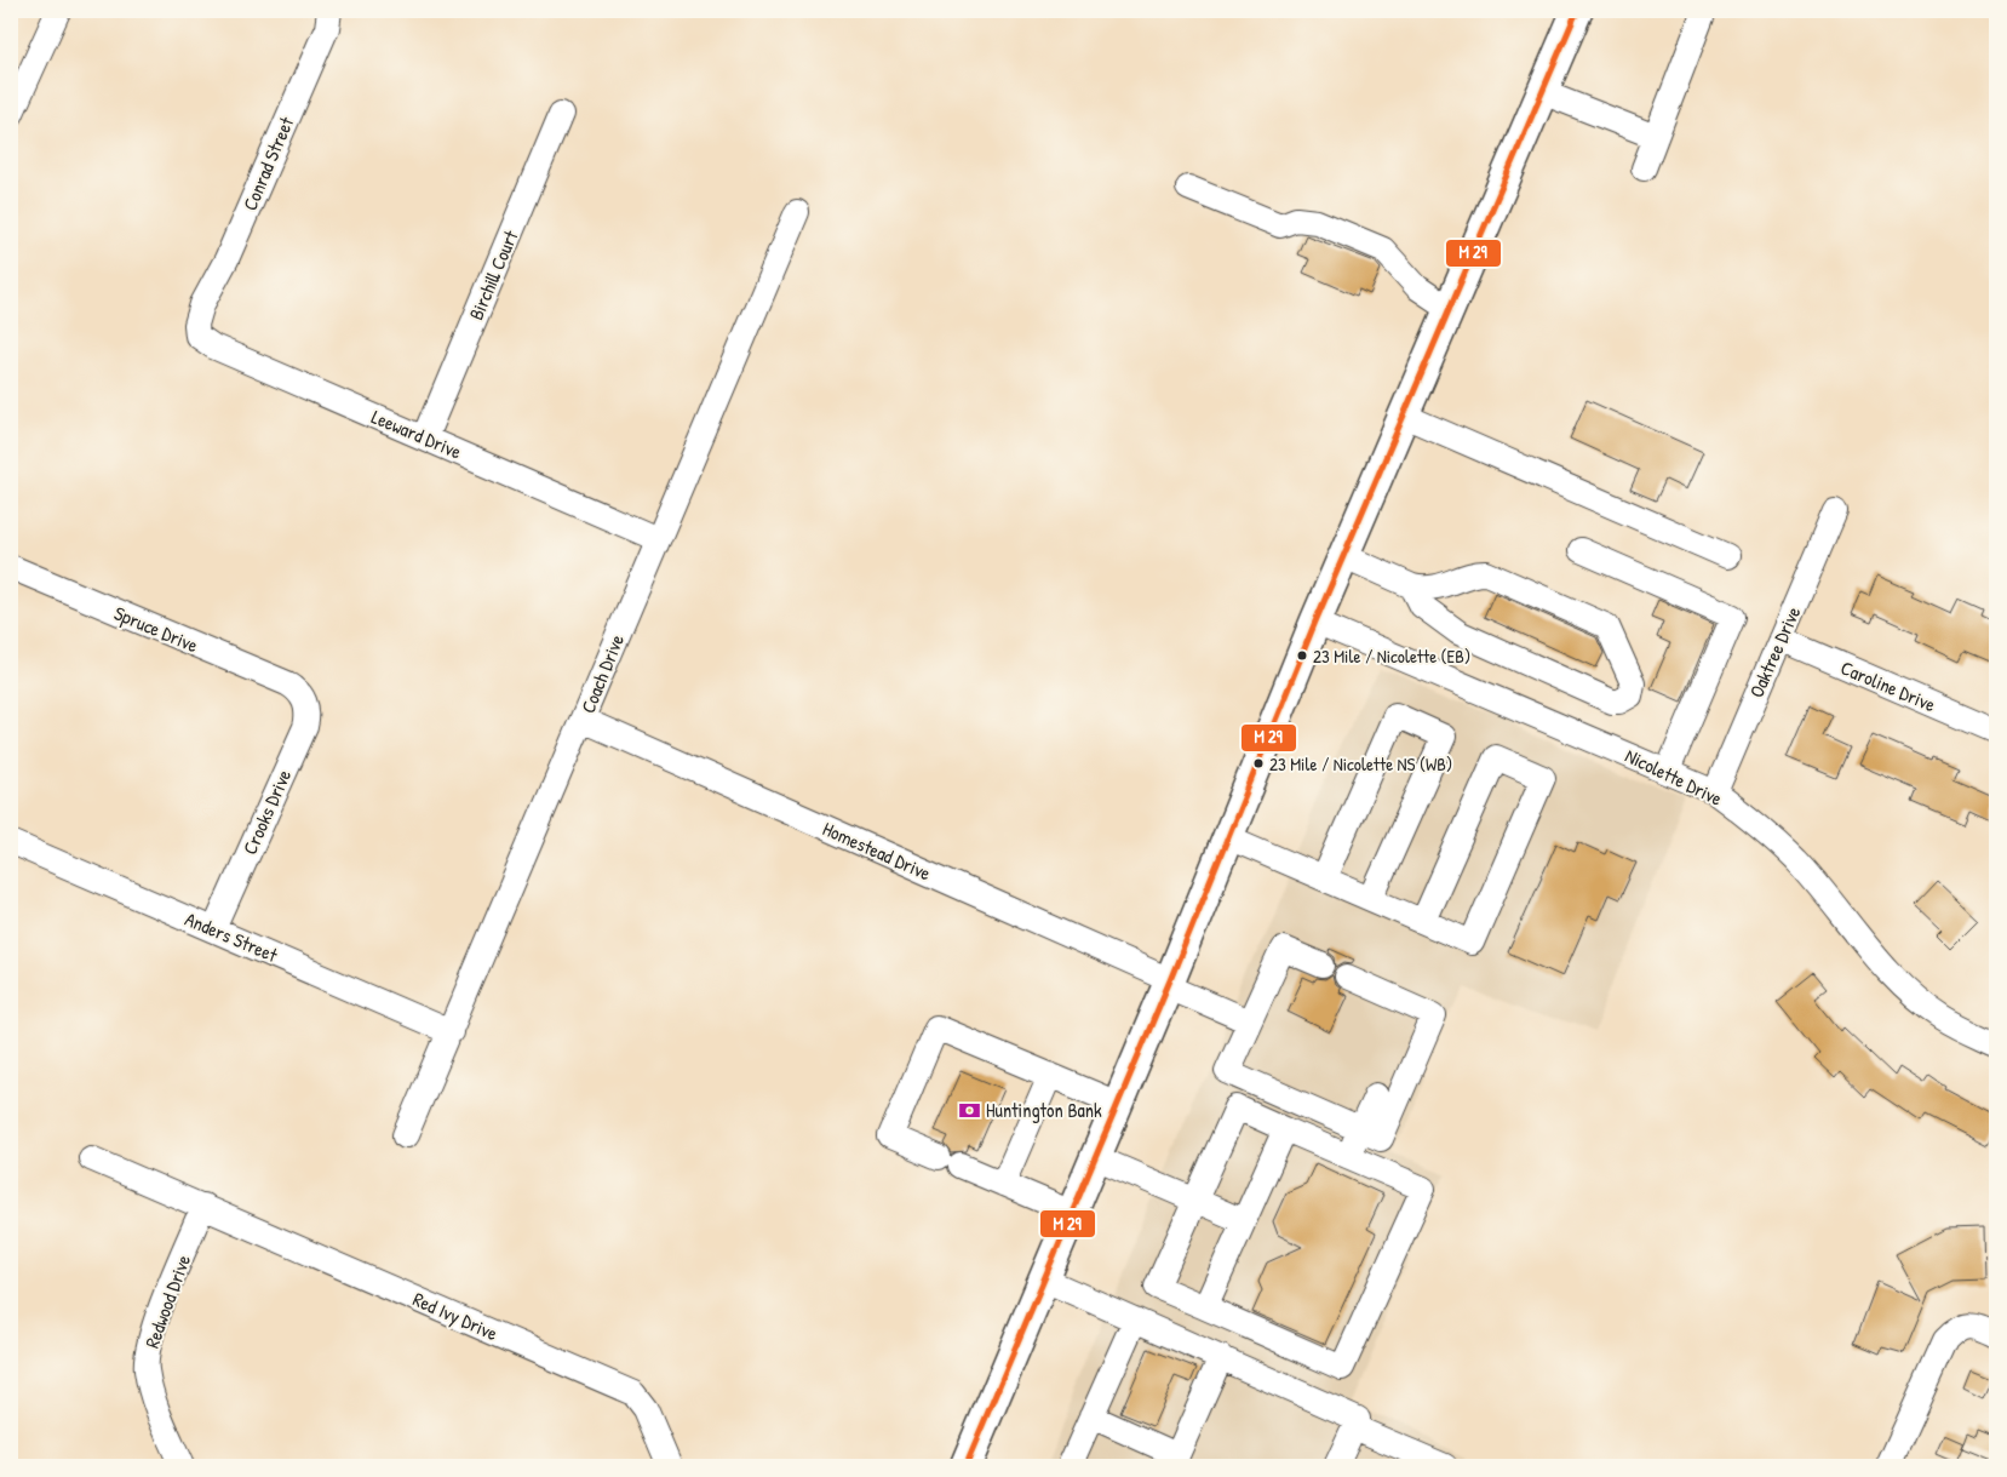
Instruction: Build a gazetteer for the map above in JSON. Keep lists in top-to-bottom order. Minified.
{"streets":{"street":["Conrad Street","Birchill Court","Leeward Drive","Spruce Drive","Oaktree Drive","Coach Drive","Caroline Drive","Nicolette Drive","Crooks Drive","Homestead Drive","Anders Street","Redwood Drive","Red Ivy Drive"]},"crossings":[["Conrad Street","Leeward Drive"],["Birchill Court","Leeward Drive"],["Leeward Drive","Coach Drive"],["Spruce Drive","Crooks Drive"],["Oaktree Drive","Caroline Drive"],["Oaktree Drive","Nicolette Drive"],["Coach Drive","Homestead Drive"],["Coach Drive","Anders Street"],["Crooks Drive","Anders Street"],["Redwood Drive","Red Ivy Drive"]],"places":{"other":["23 Mile / Nicolette (EB)","23 Mile / Nicolette NS (WB)"],"bank":["Huntington Bank"]}}
